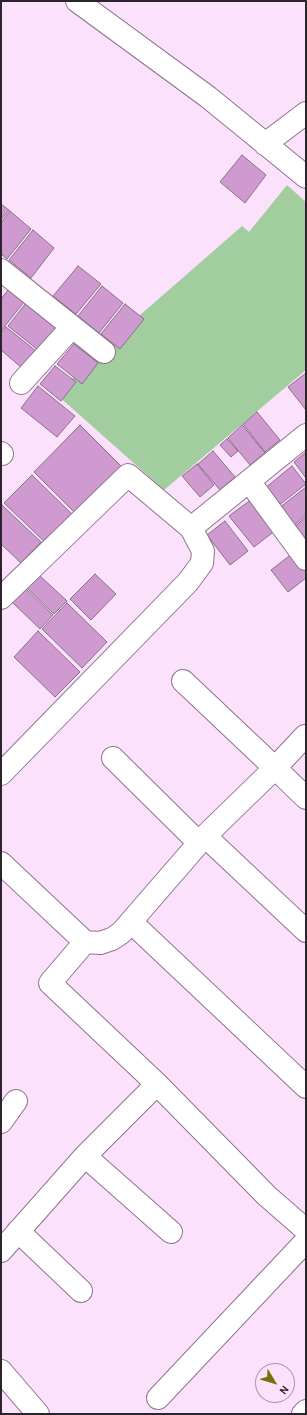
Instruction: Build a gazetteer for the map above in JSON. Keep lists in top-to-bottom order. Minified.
{"north":"bottom right"}
